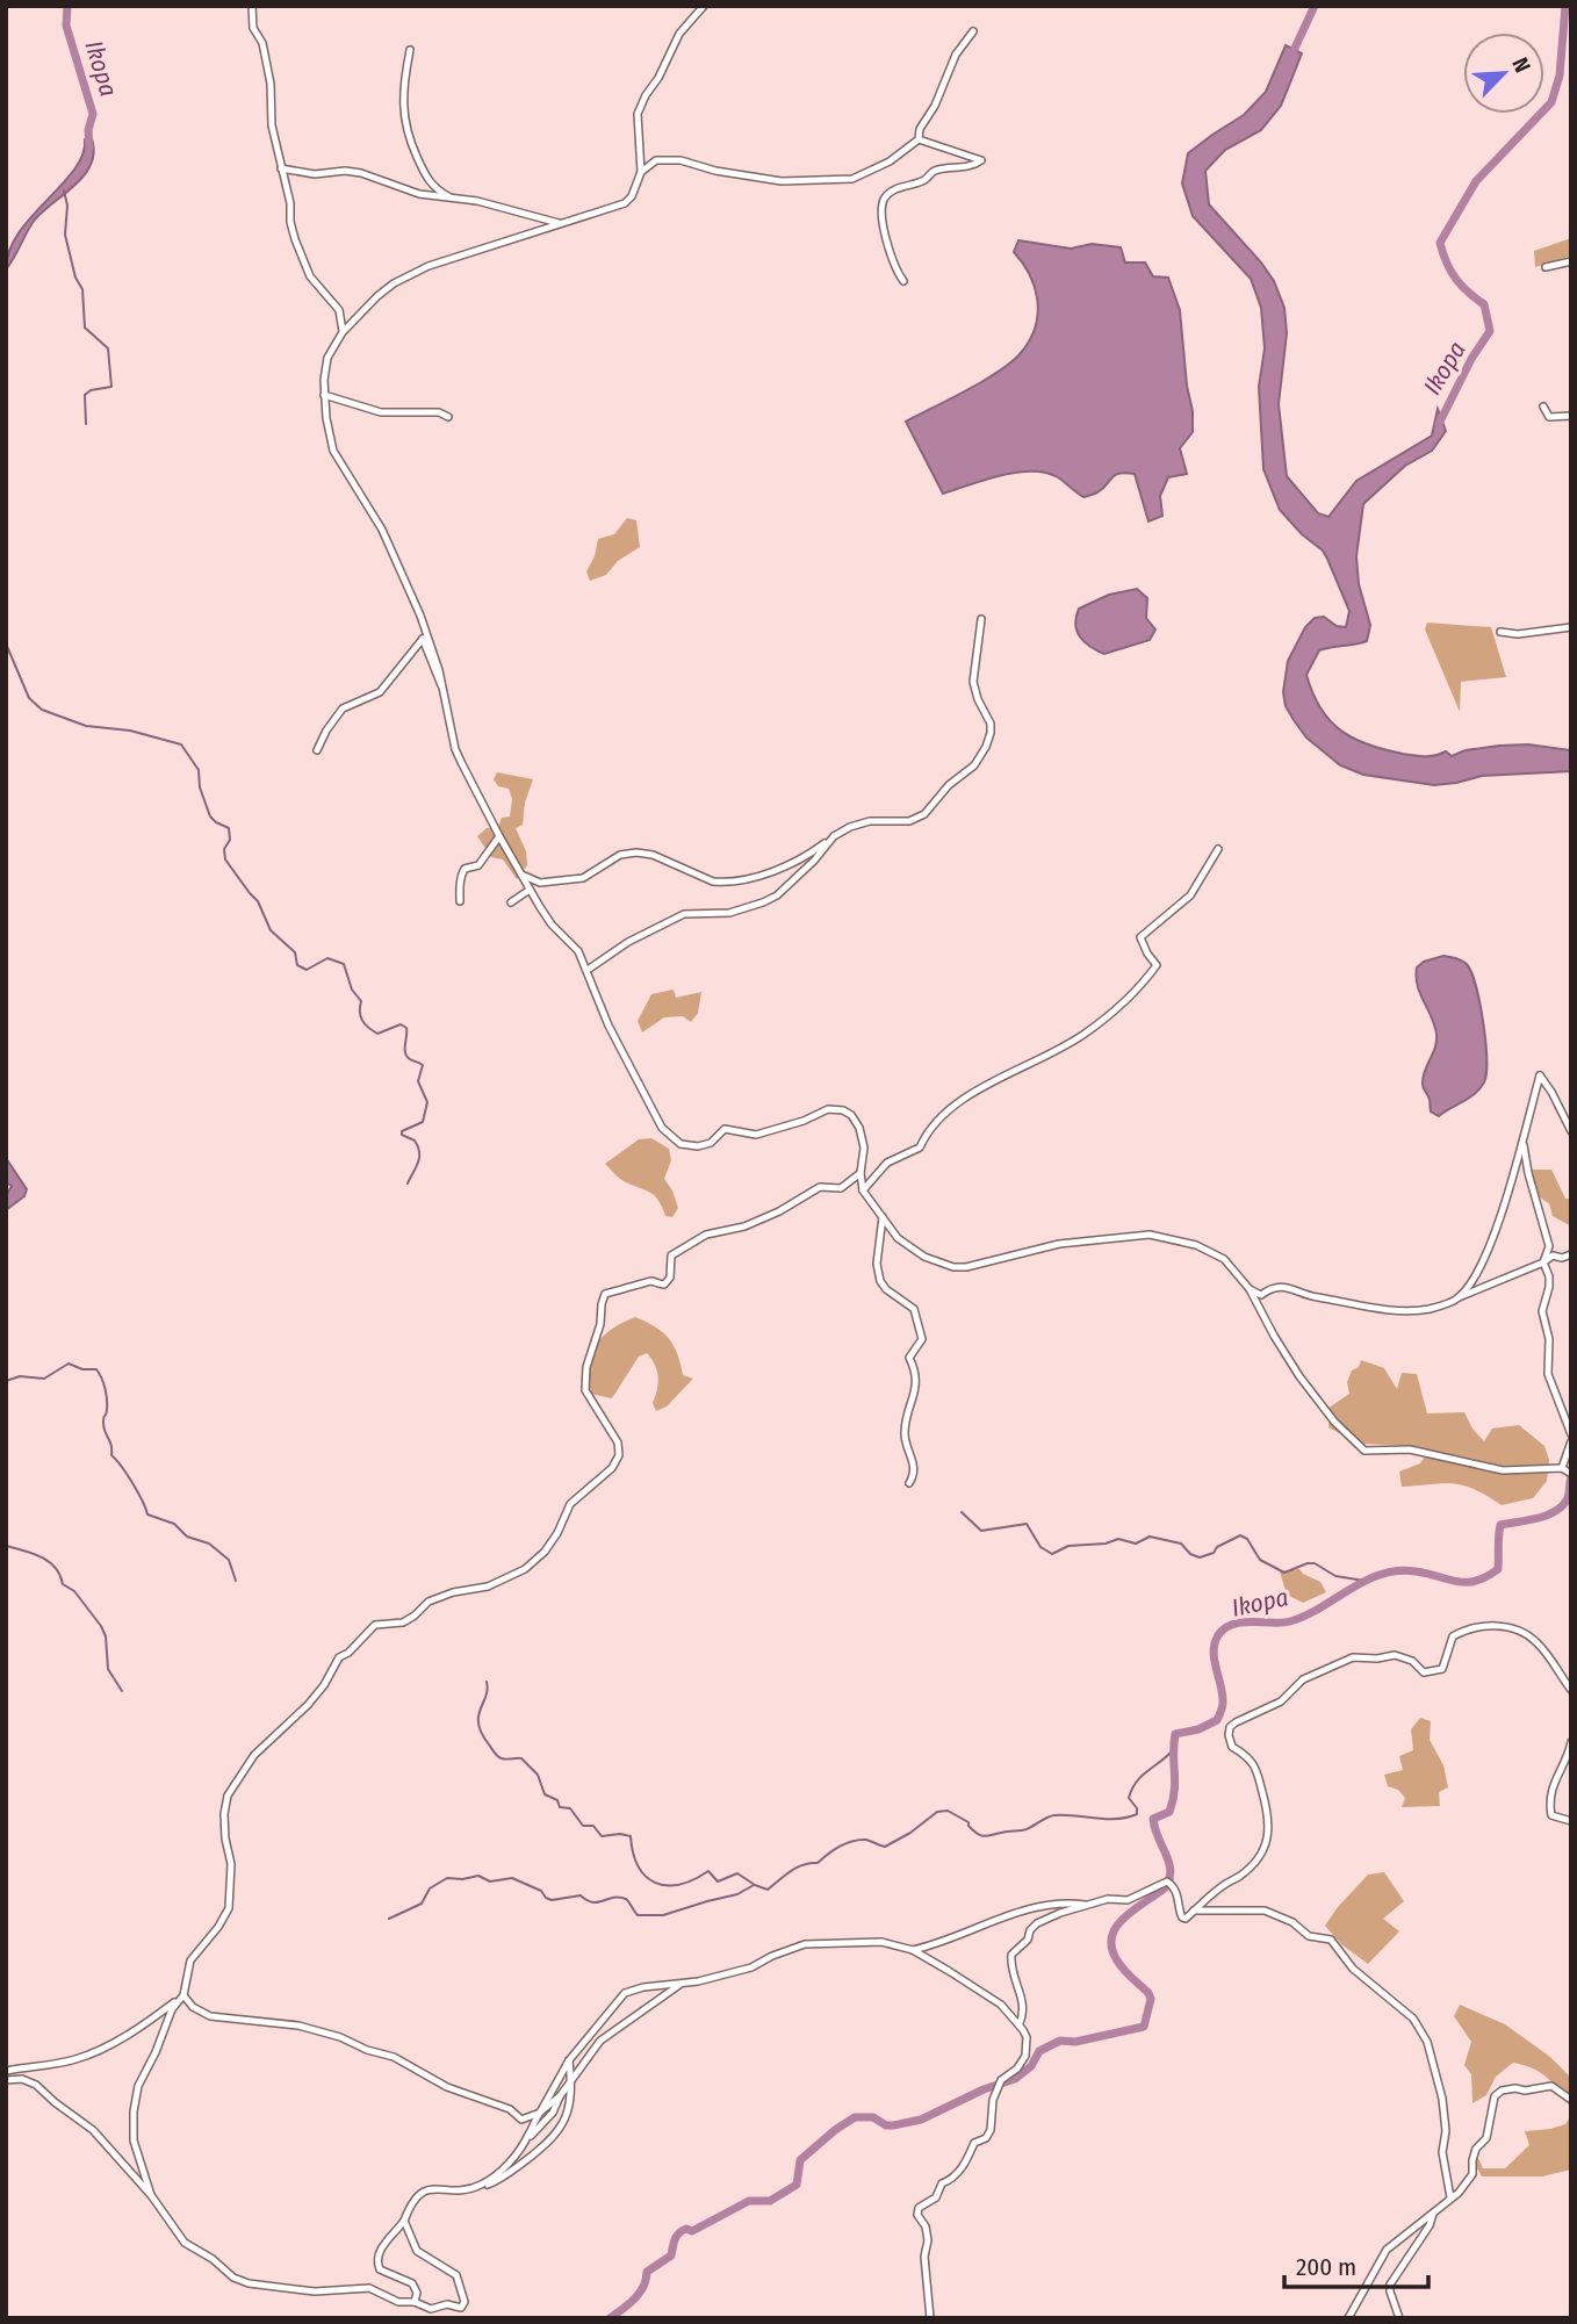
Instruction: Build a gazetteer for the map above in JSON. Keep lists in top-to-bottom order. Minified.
{"water":["Ikopa"],"scale_bar":"200 m","north":"top right"}
